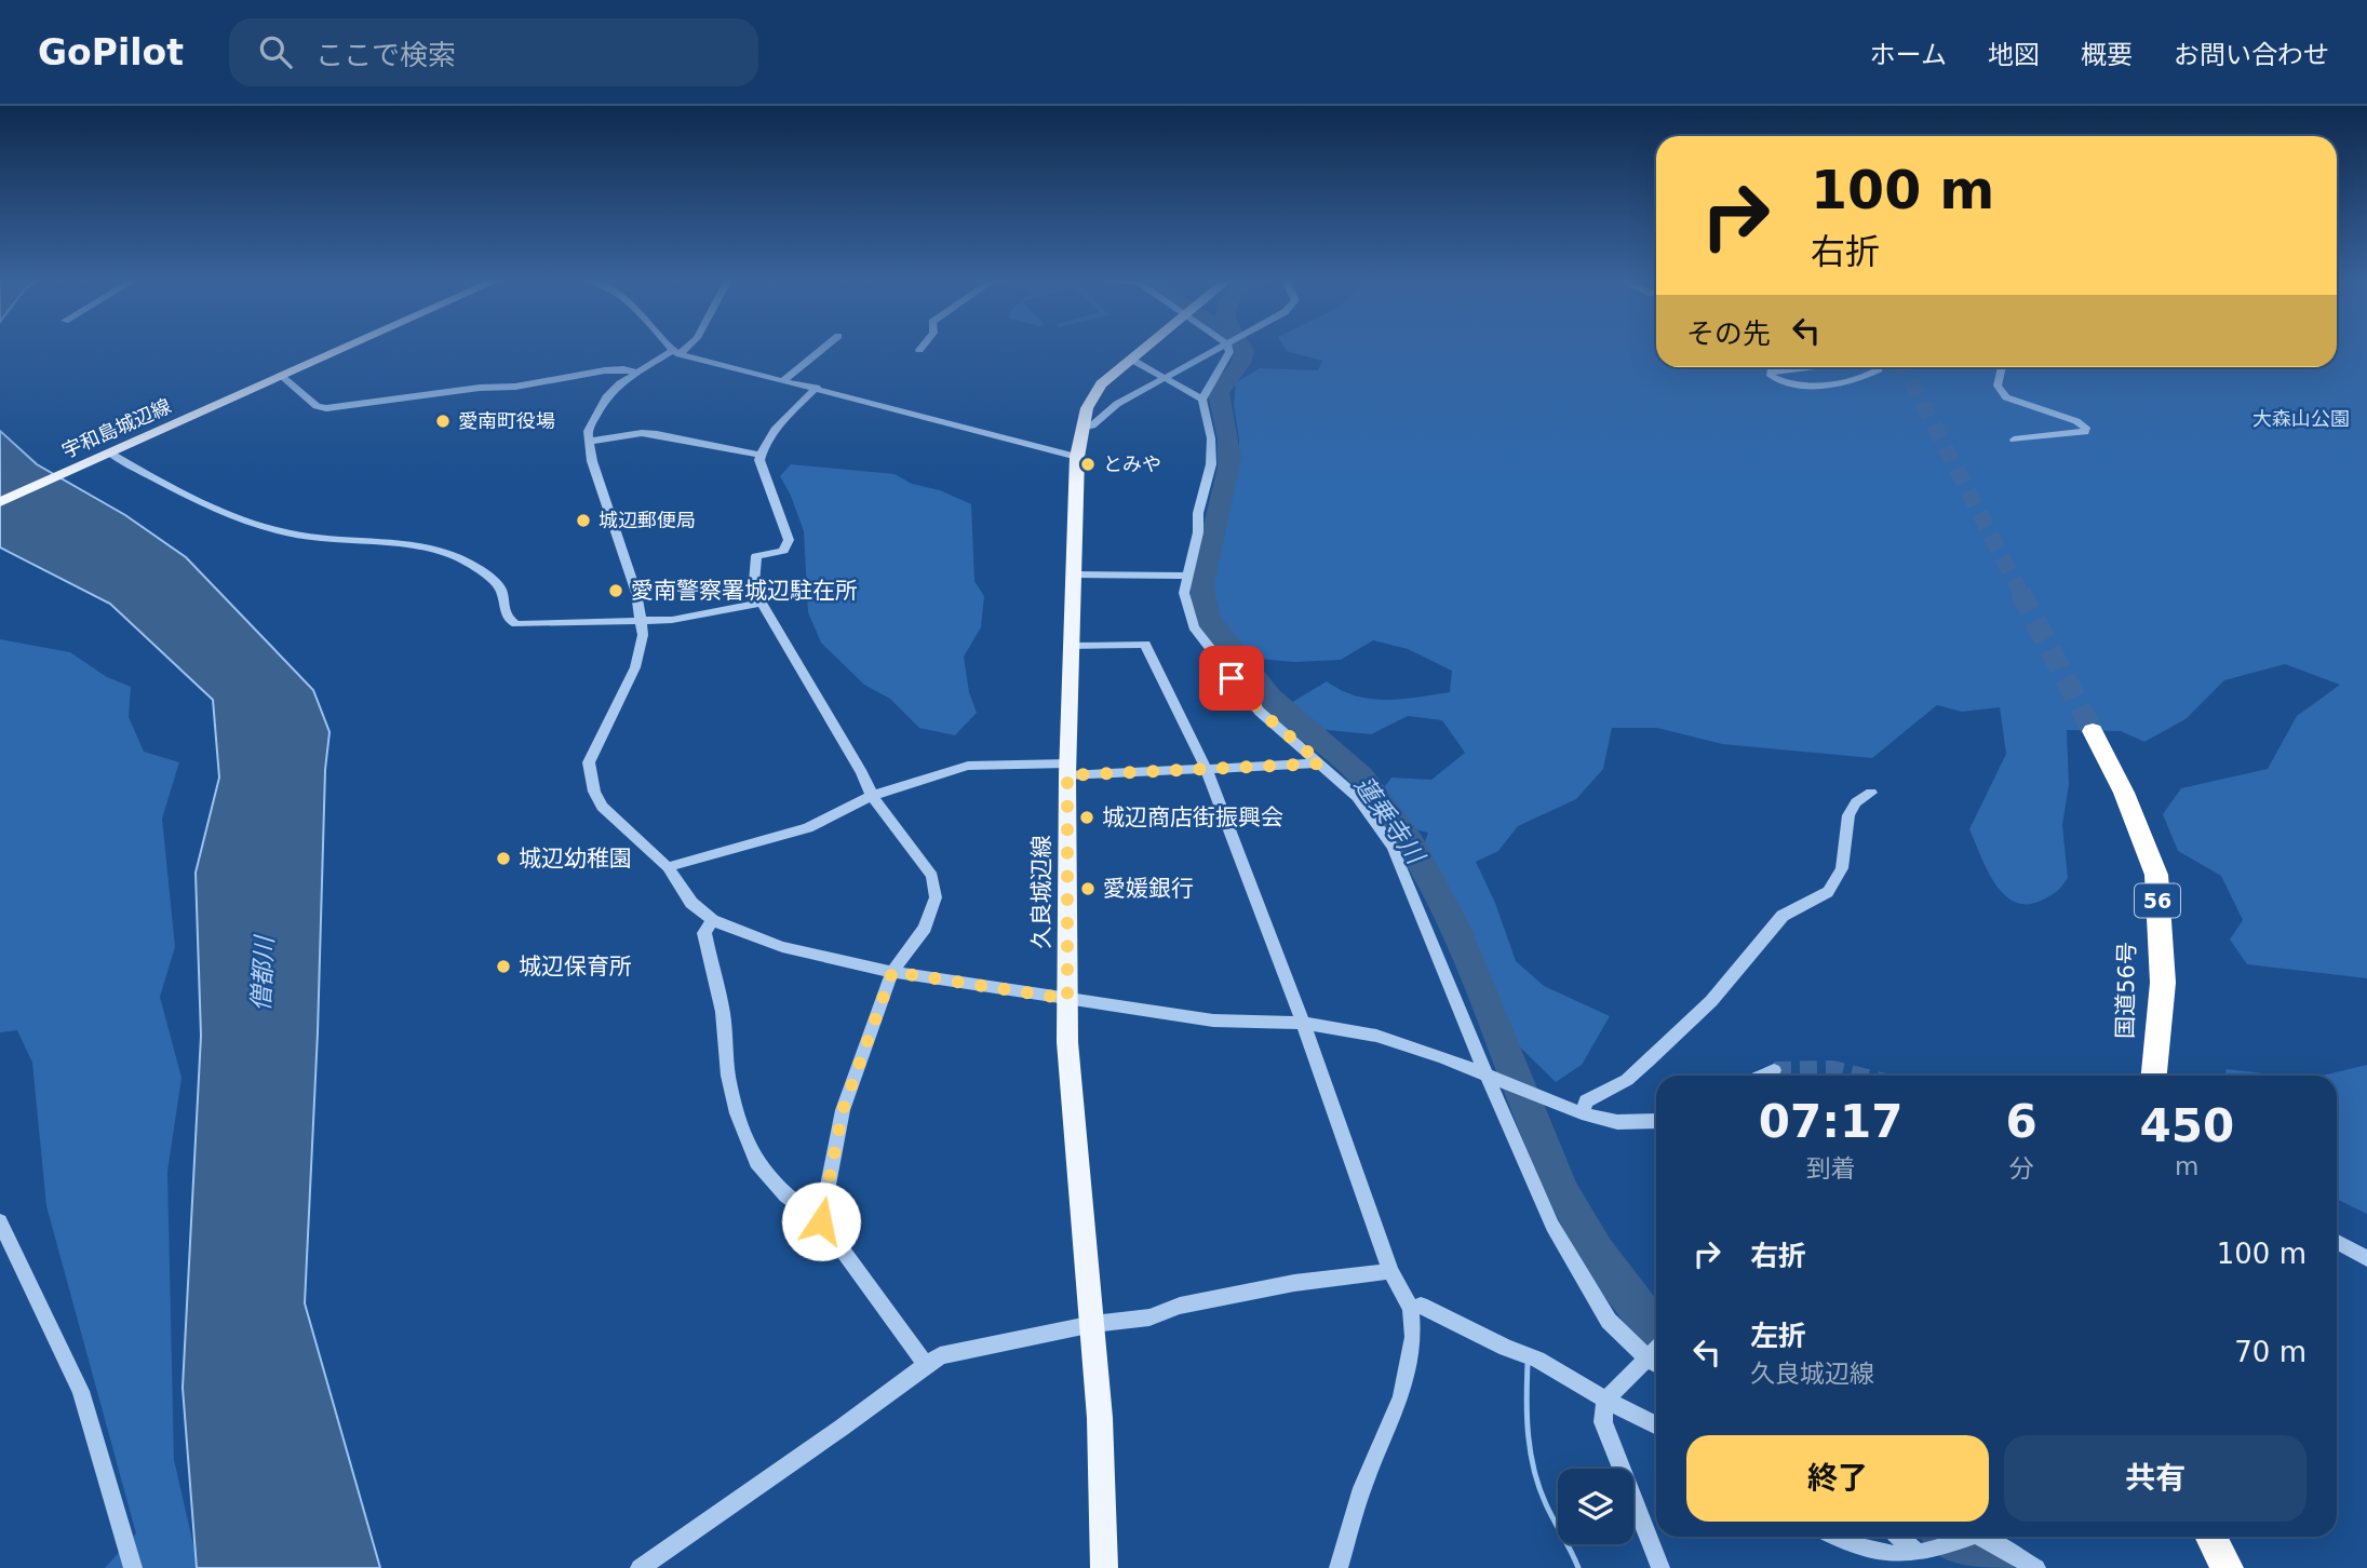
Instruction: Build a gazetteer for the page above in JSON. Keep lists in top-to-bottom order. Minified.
{"streets":{"highway":["56","国道56号"],"main road":["宇和島城辺線","久良城辺線"]},"water":["蓮乗寺川","僧都川"],"parks":["大森山公園"],"places":["愛南町役場","とみや","城辺郵便局","愛南警察署城辺駐在所","城辺商店街振興会","城辺幼稚園","愛媛銀行","城辺保育所"],"page":{"header":"GoPilot","search":"ここで検索","nav":["ホーム","地図","概要","お問い合わせ"],"turn":["100 m","右折"],"then":"その先","eta":["07:17","到着","6","分","450","m"],"list":[{"name":"右折","value":"100 m"},{"name":"左折","note":"久良城辺線","value":"70 m"}],"buttons":["終了","共有"]}}
